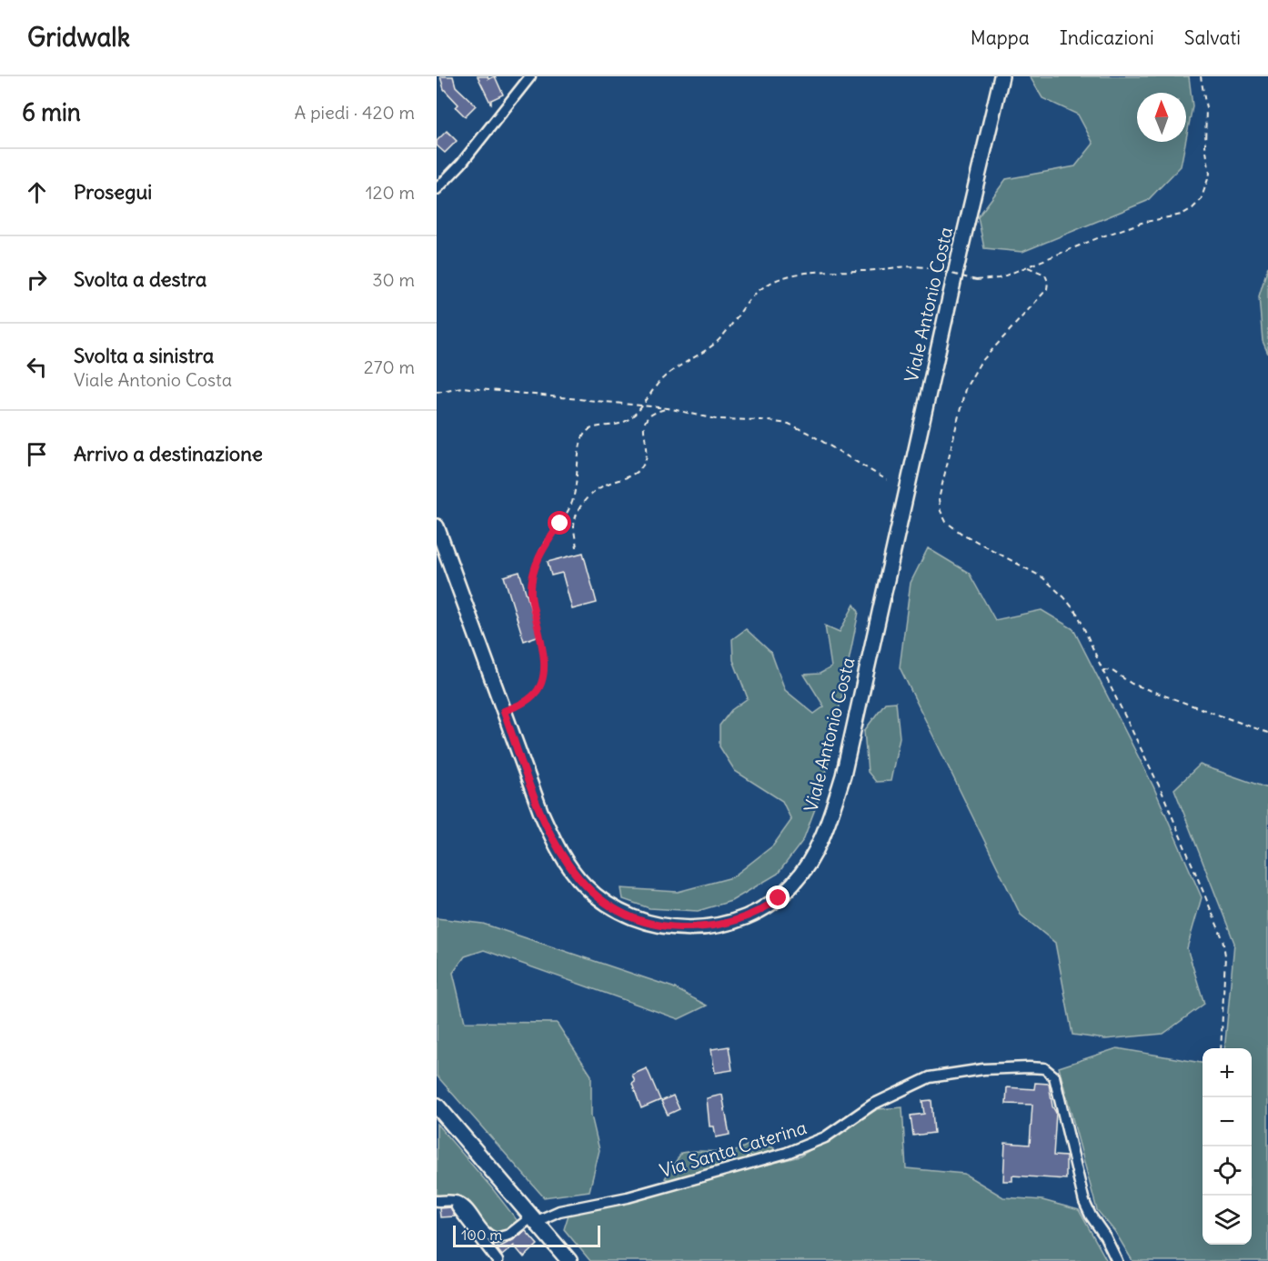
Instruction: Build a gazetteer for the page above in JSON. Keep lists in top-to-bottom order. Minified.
{"streets":{"main road":["Viale Antonio Costa"],"street":["Via Santa Caterina"]},"scale_bar":"100 m","north":"top","page":{"header":"Gridwalk","nav":["Mappa","Indicazioni","Salvati"],"heading":["6 min","A piedi · 420 m"],"list":[["Prosegui","120 m"],["Svolta a destra","30 m"],["Svolta a sinistra","Viale Antonio Costa","270 m"],"Arrivo a destinazione"],"map_buttons":["+","−"],"scale":"100 m"}}
